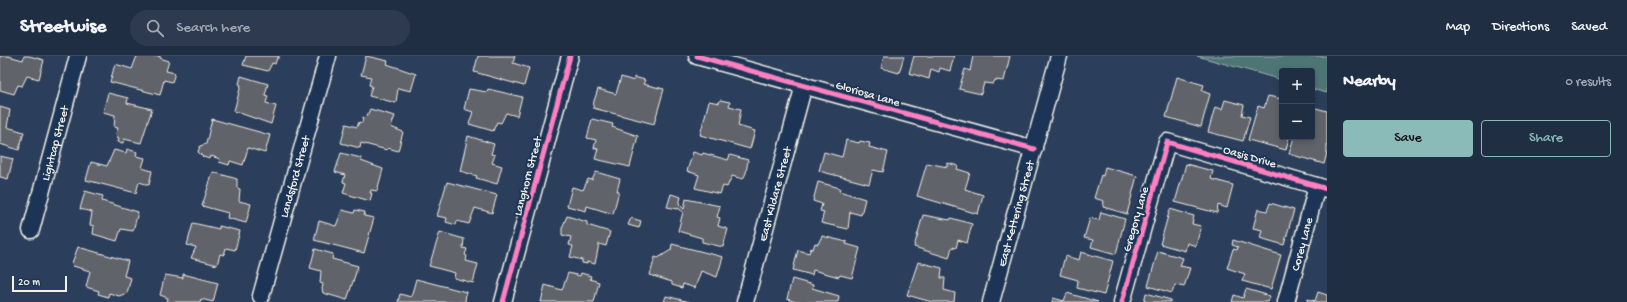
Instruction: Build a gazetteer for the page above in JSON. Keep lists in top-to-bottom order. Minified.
{"streets":{"street":["Gloriosa Lane","Lightcap Street","Oasis Drive","Landsford Street","Langhorn Street","East Kildare Street","East Kettering Street","Gregory Lane","Corey Lane"]},"crossings":[["Gloriosa Lane","East Kildare Street"],["Gloriosa Lane","East Kettering Street"],["Oasis Drive","Gregory Lane"],["Oasis Drive","Corey Lane"]],"scale_bar":"20 m","page":{"header":"Streetwise","search":"Search here","nav":["Map","Directions","Saved"],"heading":["Nearby","0 results"],"map_buttons":["+","−"],"buttons":["Save","Share"],"scale":"20 m"}}
